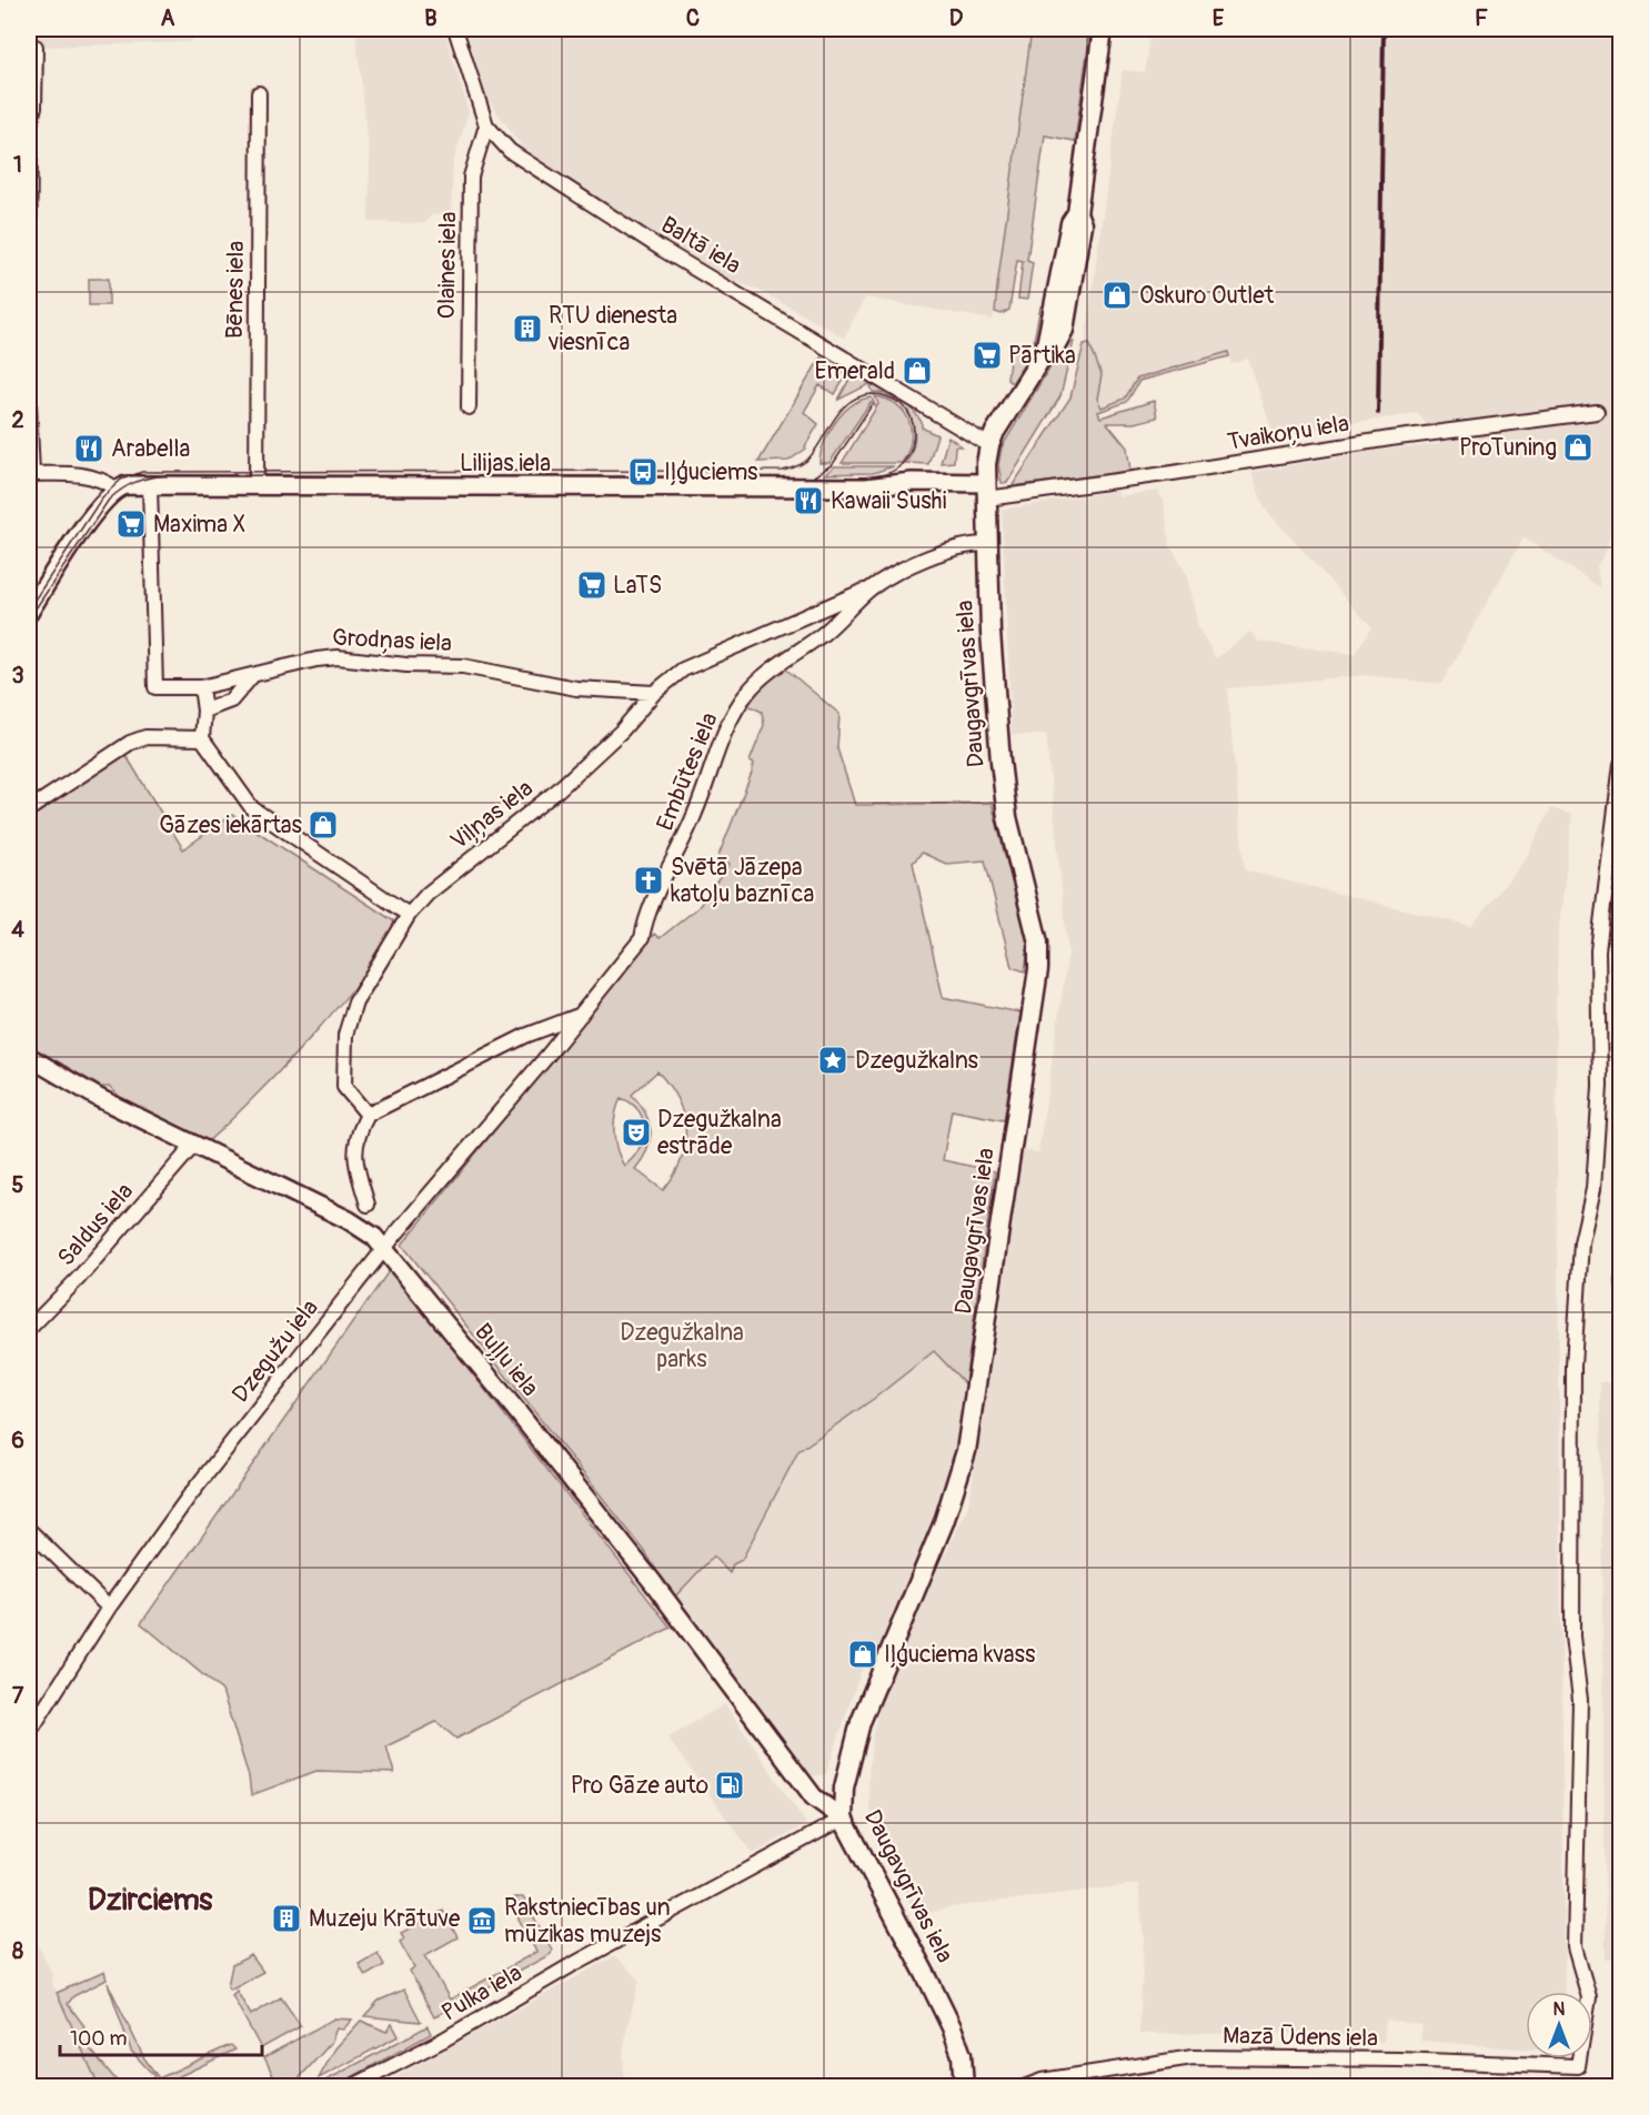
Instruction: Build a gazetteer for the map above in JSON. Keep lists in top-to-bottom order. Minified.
{"streets":{"main road":["Daugavgrīvas iela"],"street":["Baltā iela","Olaines iela","Bēnes iela","Tvaikoņu iela","Lilijas iela","Grodņas iela","Embūtes iela","Viļņas iela","Saldus iela","Dzegužu iela","Buļļu iela","Pulka iela","Mazā Ūdens iela"]},"crossings":[["Baltā iela","Olaines iela"],["Baltā iela","Daugavgrīvas iela"],["Bēnes iela","Lilijas iela"],["Tvaikoņu iela","Lilijas iela"],["Tvaikoņu iela","Daugavgrīvas iela"],["Lilijas iela","Grodņas iela"],["Lilijas iela","Daugavgrīvas iela"],["Grodņas iela","Viļņas iela"],["Daugavgrīvas iela","Embūtes iela"],["Daugavgrīvas iela","Buļļu iela"],["Daugavgrīvas iela","Pulka iela"],["Embūtes iela","Viļņas iela"],["Embūtes iela","Dzegužu iela"],["Saldus iela","Buļļu iela"],["Dzegužu iela","Buļļu iela"],["Buļļu iela","Pulka iela"]],"districts":["Dzirciems"],"parks":["Dzegužkalna parks"],"places":{"shop":["Oskuro Outlet","Emerald","ProTuning","Gāzes iekārtas","Iļģuciema kvass"],"building":["RTU dienesta viesnīca","Muzeju Krātuve"],"supermarket":["Pārtika","Maxima X","LaTS"],"restaurant":["Arabella","Kawaii Sushi"],"bus stop":["Iļģuciems"],"church":["Svētā Jāzepa katoļu baznīca"],"place":["Dzegužkalns"],"theatre":["Dzegužkalna estrāde"],"fuel station":["Pro Gāze auto"],"museum":["Rakstniecības un mūzikas muzejs"]},"scale_bar":"100 m","north":"top","grid":{"columns":["A","B","C","D","E","F"],"rows":["1","2","3","4","5","6","7","8"]}}
